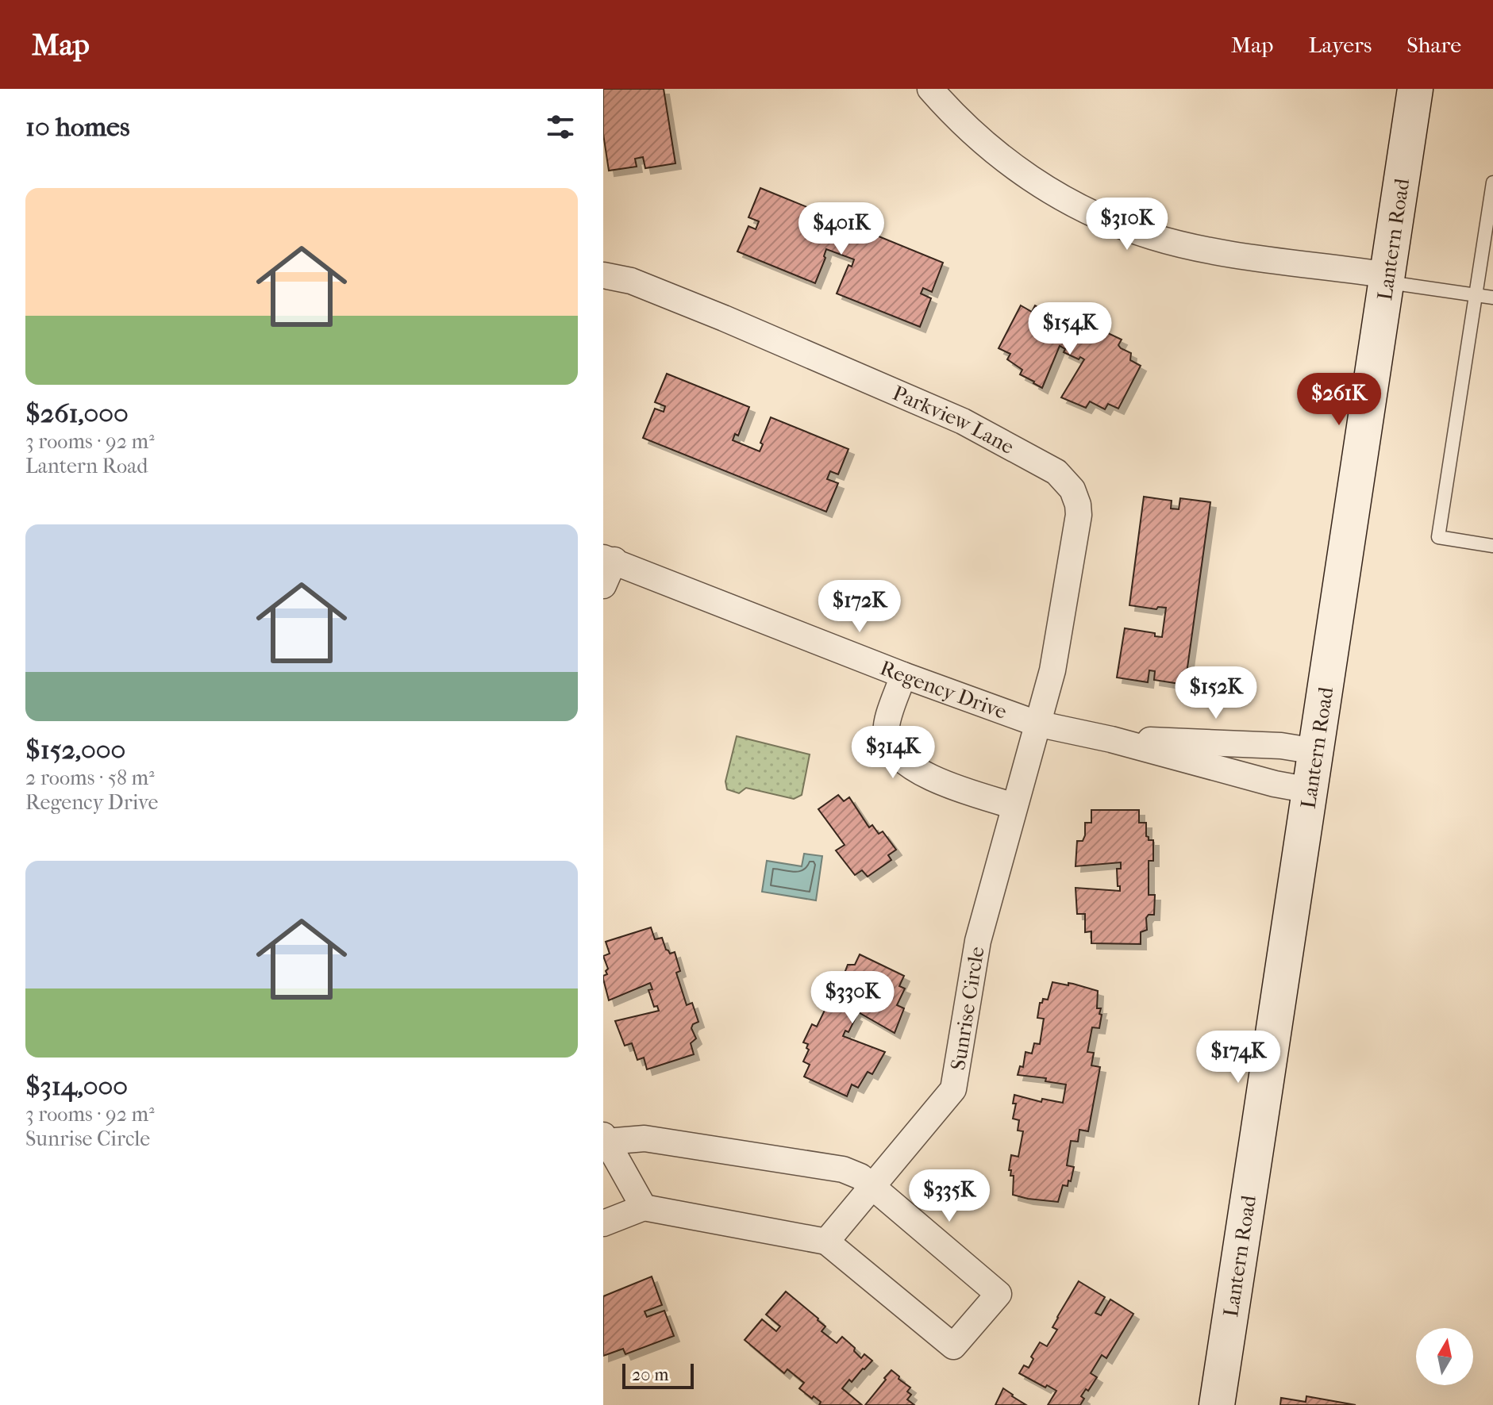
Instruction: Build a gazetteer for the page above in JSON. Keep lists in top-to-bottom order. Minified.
{"streets":{"street":["Lantern Road","Parkview Lane","Regency Drive","Sunrise Circle"]},"crossings":[["Lantern Road","Regency Drive"],["Parkview Lane","Regency Drive"],["Parkview Lane","Sunrise Circle"],["Regency Drive","Sunrise Circle"]],"scale_bar":"20 m","north":"top","page":{"header":"Map","nav":["Map","Layers","Share"],"heading":"10 homes","list":[{"name":"$261,000","note":"3 rooms · 92 m² · Lantern Road"},{"name":"$152,000","note":"2 rooms · 58 m² · Regency Drive"},{"name":"$314,000","note":"3 rooms · 92 m² · Sunrise Circle"}],"price":["$310K","$401K","$154K","$261K","$172K","$152K","$314K","$330K","$174K","$335K"],"scale":"20 m"}}
